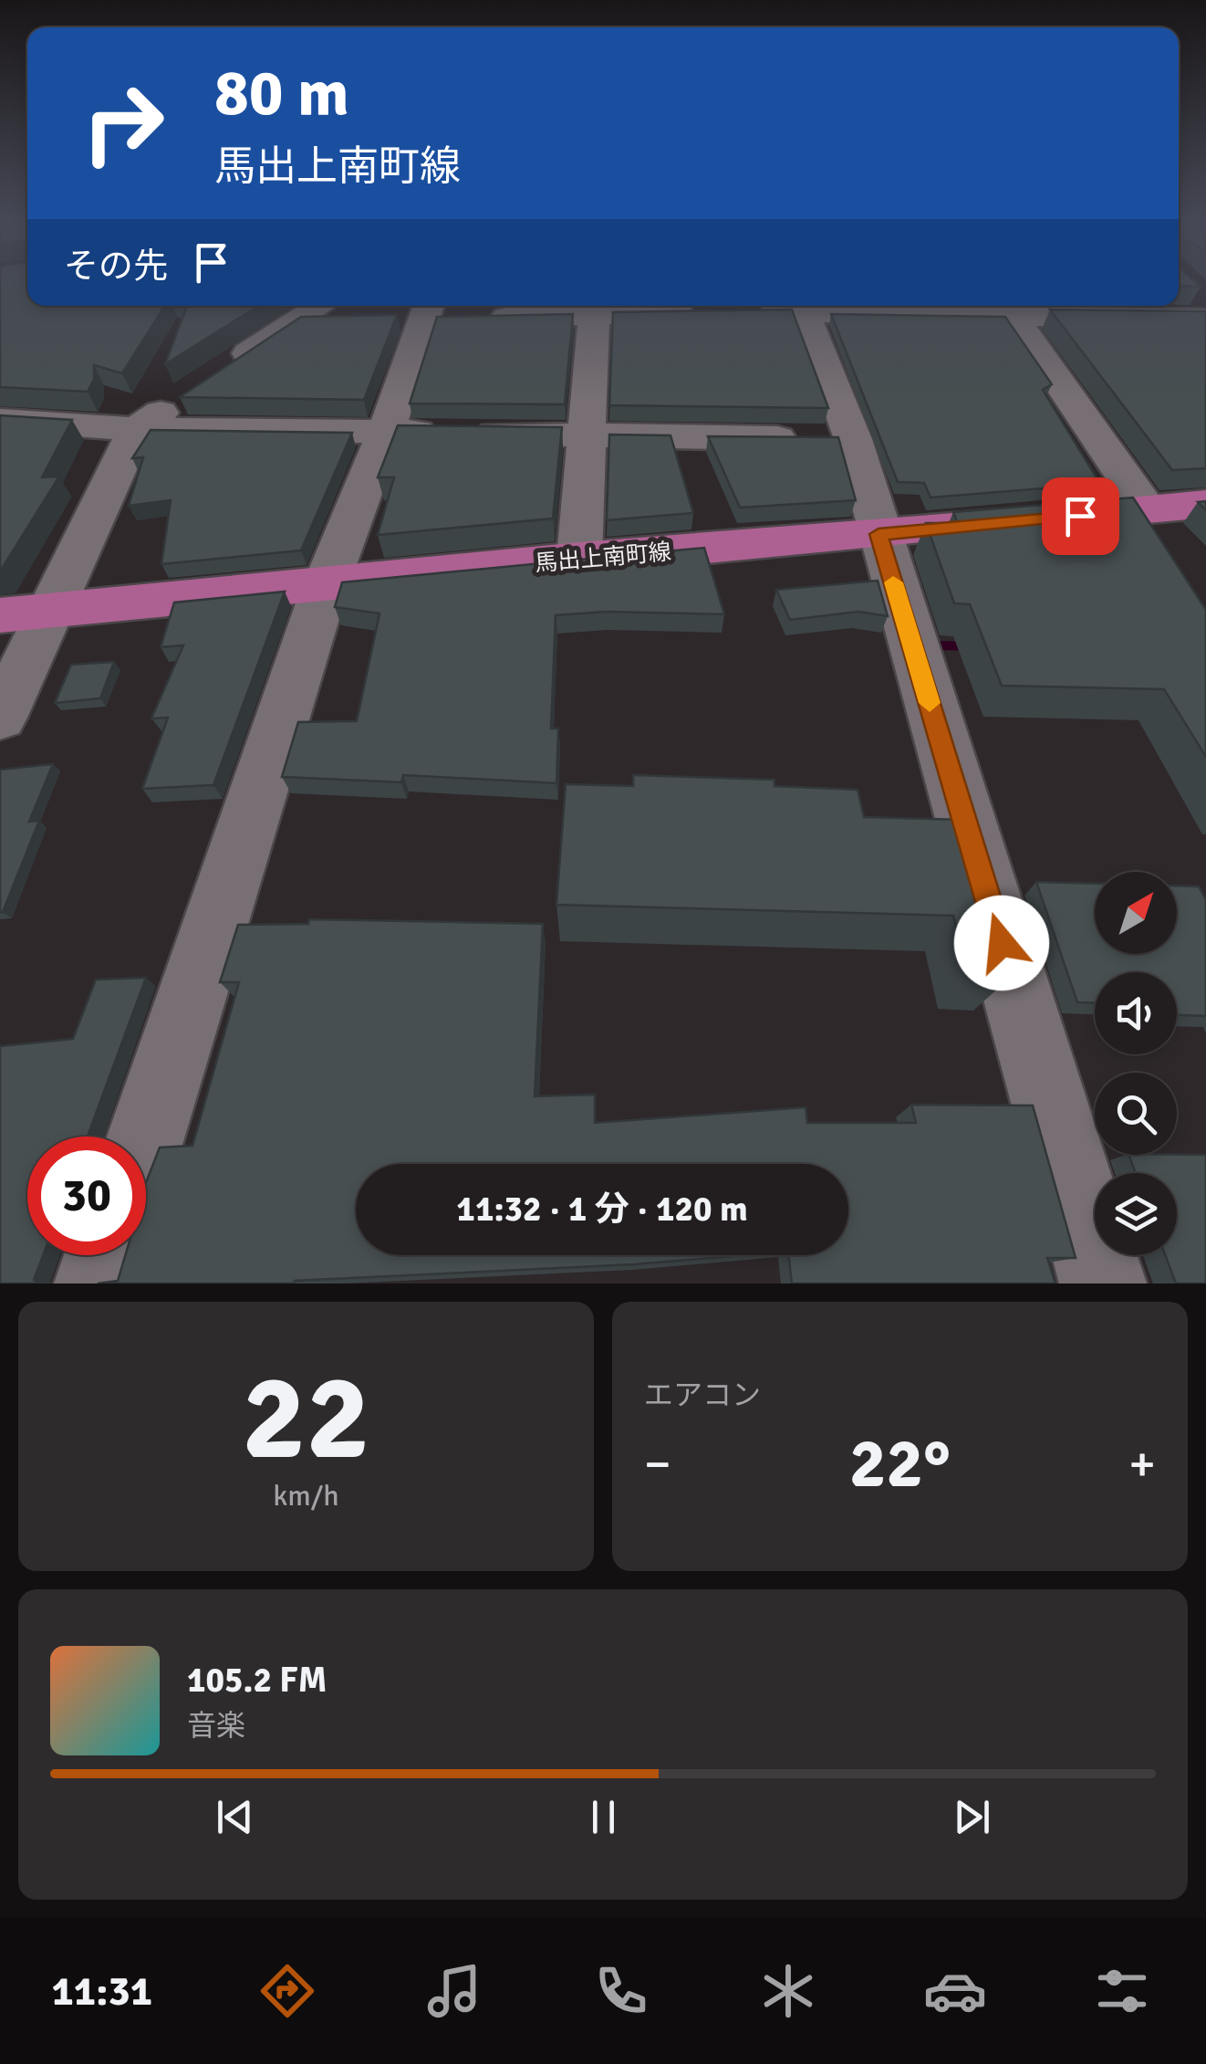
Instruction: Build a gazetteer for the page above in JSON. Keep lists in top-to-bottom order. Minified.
{"streets":{"main road":["馬出上南町線"]},"north":"top right","page":{"turn":["80 m","馬出上南町線"],"then":"その先","limit":"30","trip":"11:32 · 1 分 · 120 m","tile":[["22","km/h"],"エアコン"],"heat":["−","22°","+"],"song":["105.2 FM","音楽"],"tabs":"11:31"}}
